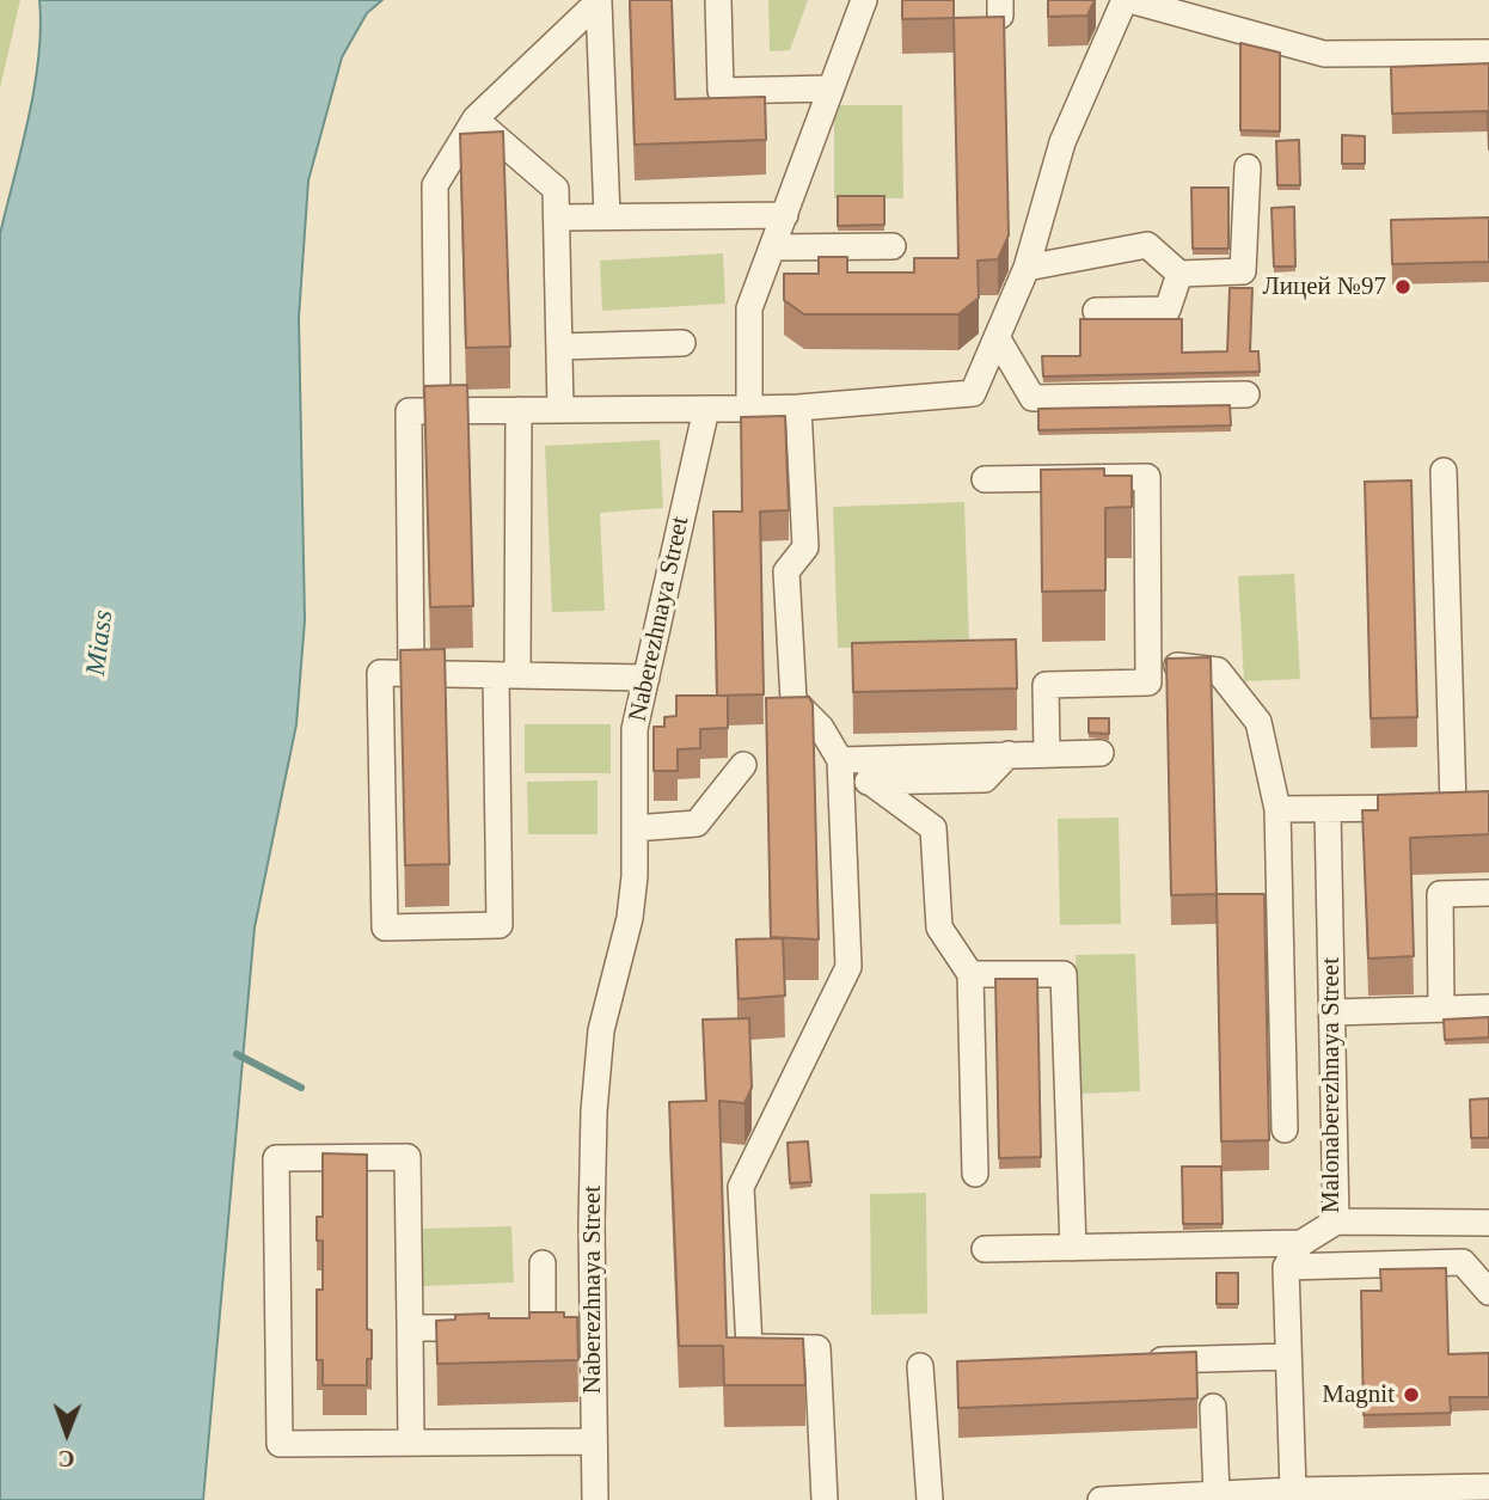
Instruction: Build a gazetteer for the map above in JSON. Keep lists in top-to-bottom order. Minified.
{"streets":{"street":["Naberezhnaya Street","Malonaberezhnaya Street"]},"water":["Miass"],"places":["Лицей №97","Magnit"],"north":"bottom"}
